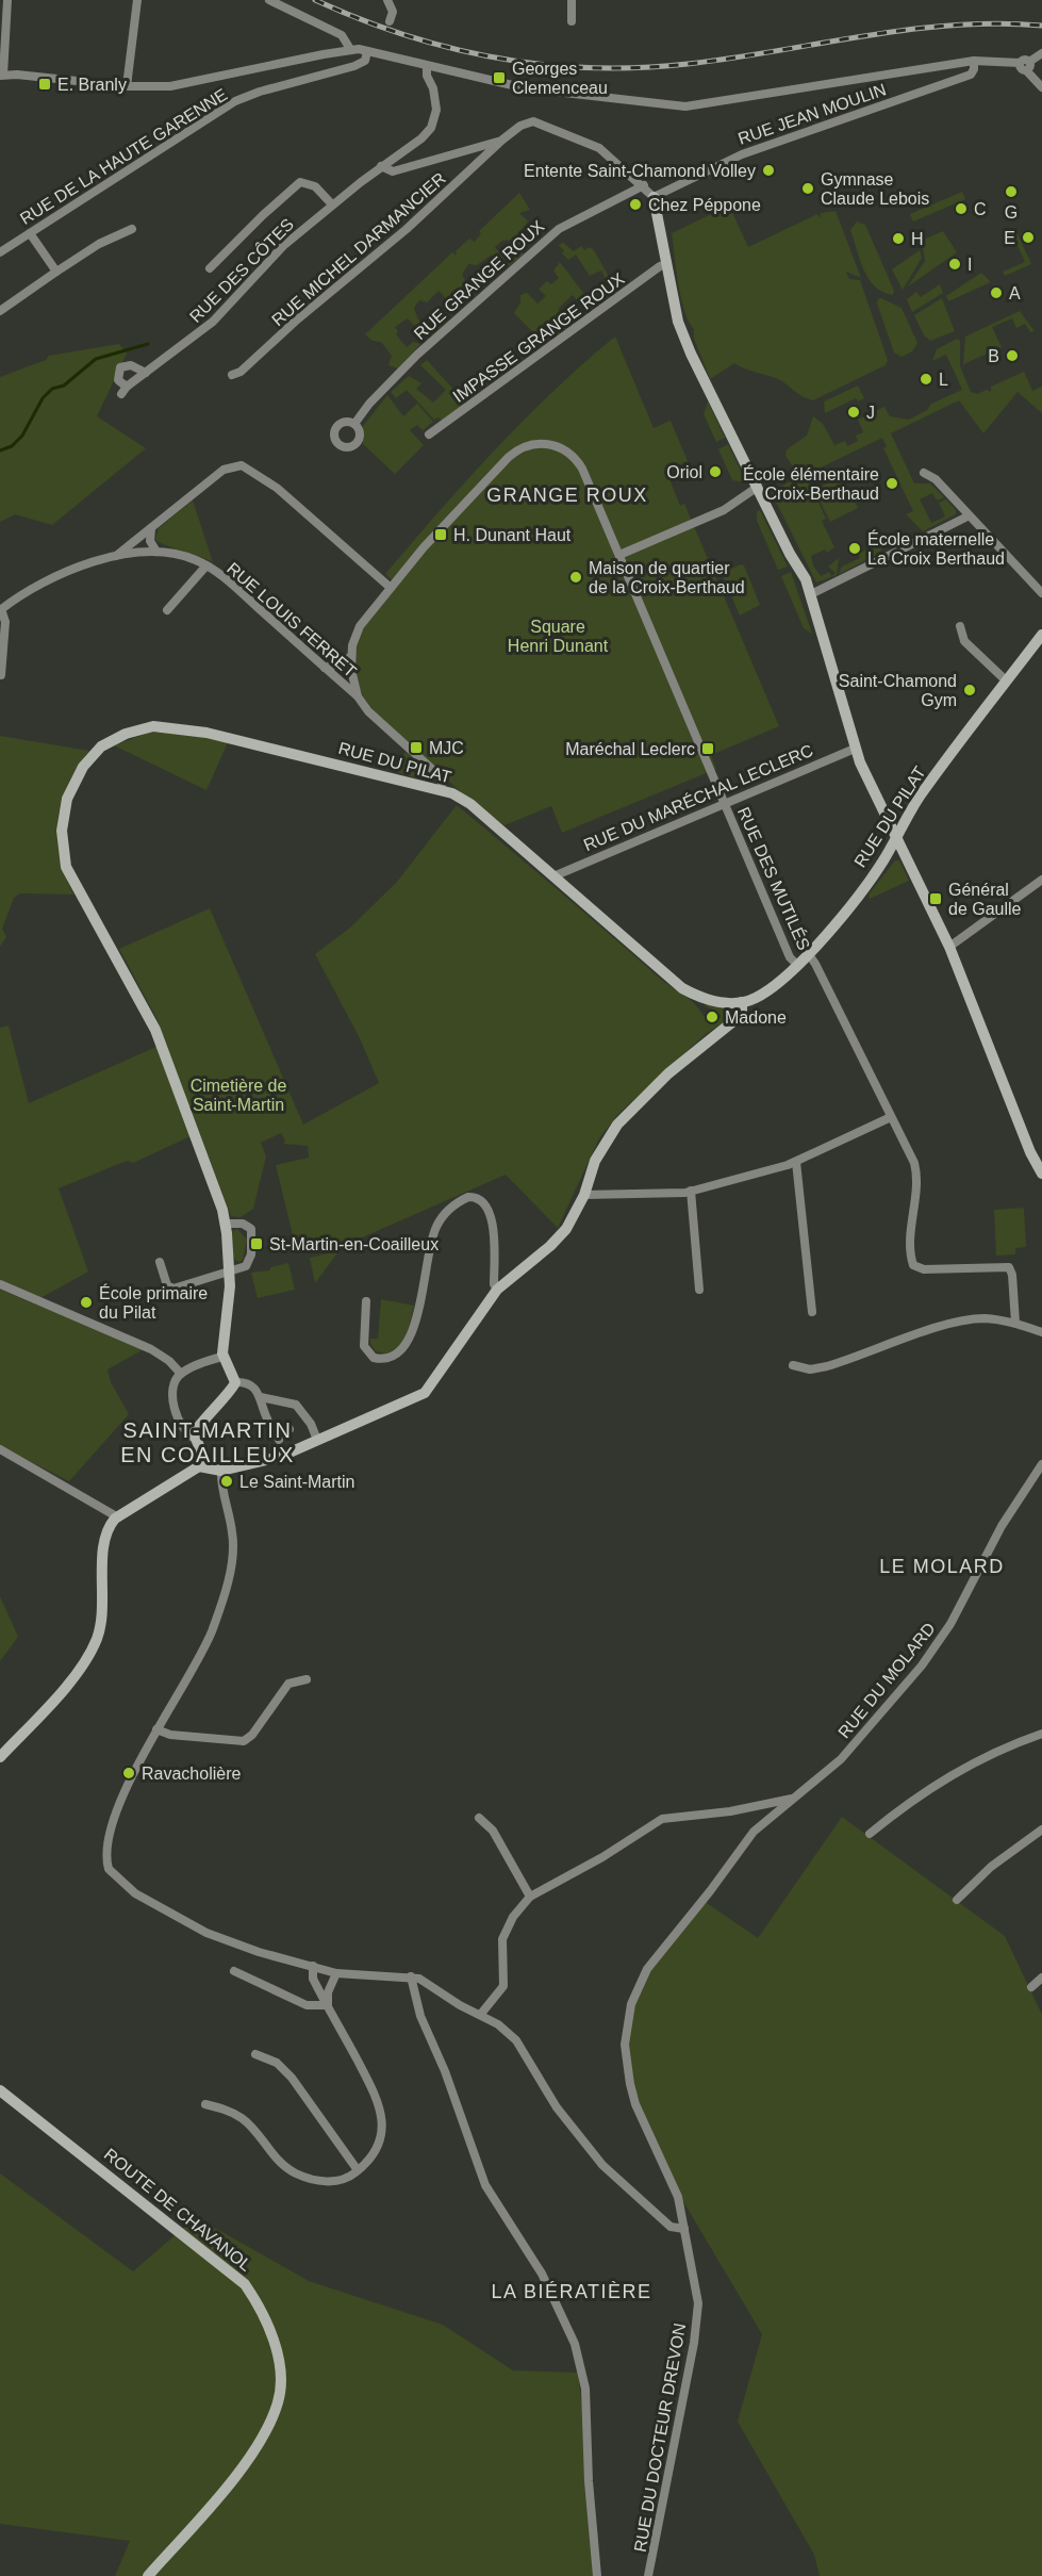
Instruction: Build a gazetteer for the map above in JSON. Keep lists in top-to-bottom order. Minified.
{"streets":{"street":["RUE JEAN MOULIN","RUE DE LA HAUTE GARENNE","RUE MICHEL DARMANCIER","RUE DES CÔTES","RUE GRANGE ROUX","IMPASSE GRANGE ROUX","RUE LOUIS FERRET","RUE DU PILAT","RUE DU MARÉCHAL LECLERC","RUE DES MUTILÉS","RUE DU MOLARD","ROUTE DE CHAVANOL","RUE DU DOCTEUR DREVON"]},"crossings":[["RUE LOUIS FERRET","RUE DU PILAT"],["RUE DU PILAT","RUE DU MARÉCHAL LECLERC"],["RUE DU PILAT","RUE DES MUTILÉS"],["RUE DU MARÉCHAL LECLERC","RUE DES MUTILÉS"],["RUE DU MOLARD","RUE DU DOCTEUR DREVON"]],"districts":["GRANGE ROUX","SAINT-MARTIN EN COAILLEUX","LE MOLARD","LA BIÉRATIÈRE"],"parks":["Square Henri Dunant","Cimetière de Saint-Martin"],"places":{"transit":["Georges Clemenceau","E. Branly","H. Dunant Haut","MJC","Maréchal Leclerc","Général de Gaulle","St-Martin-en-Coailleux"],"other":["Entente Saint-Chamond Volley","Gymnase Claude Lebois","G","Chez Péppone","C","E","H","I","A","B","L","J","Oriol","École élémentaire Croix-Berthaud","École maternelle La Croix Berthaud","Maison de quartier de la Croix-Berthaud","Saint-Chamond Gym","Madone","École primaire du Pilat","Le Saint-Martin","Ravacholière"]}}
